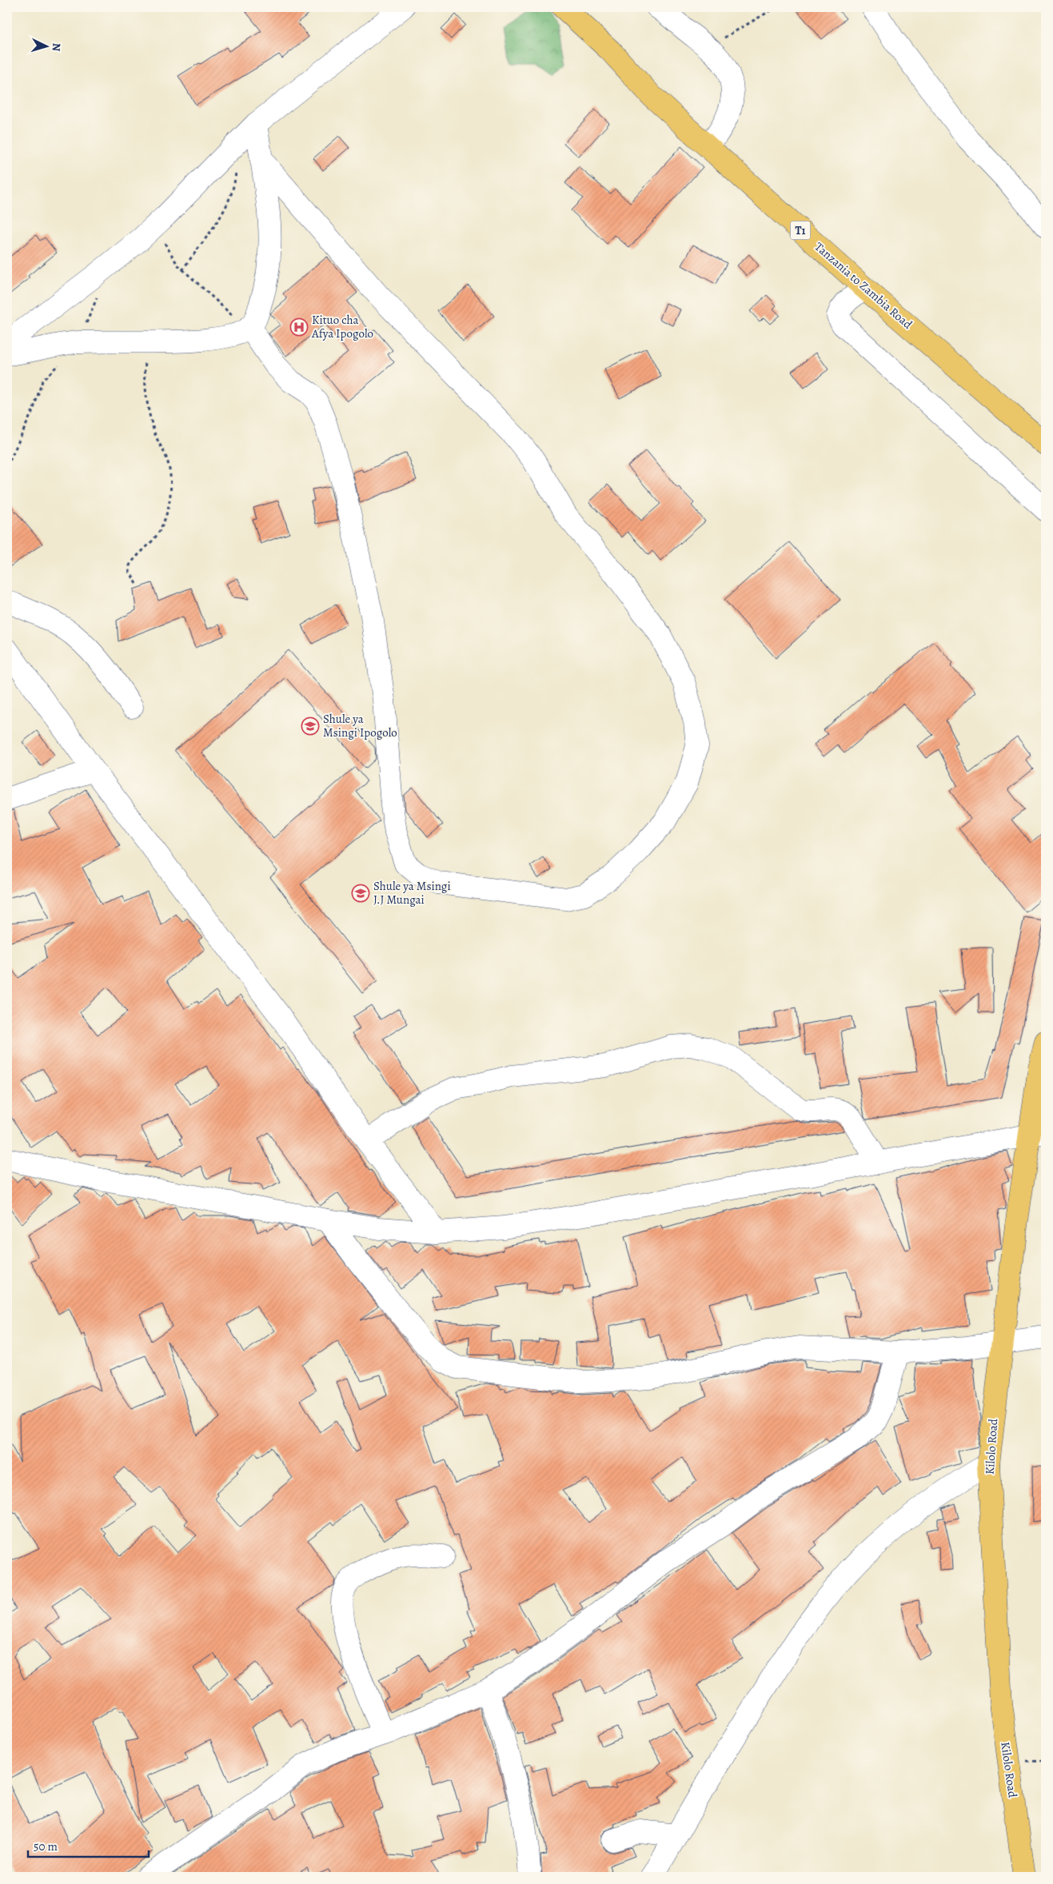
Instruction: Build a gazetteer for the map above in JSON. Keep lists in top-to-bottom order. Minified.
{"streets":{"main road":["T1","Tanzania to Zambia Road","Kilolo Road"]},"places":{"hospital":["Kituo cha Afya Ipogolo"],"school or university":["Shule ya Msingi Ipogolo","Shule ya Msingi J.J Mungai"]},"scale_bar":"50 m","north":"right"}
